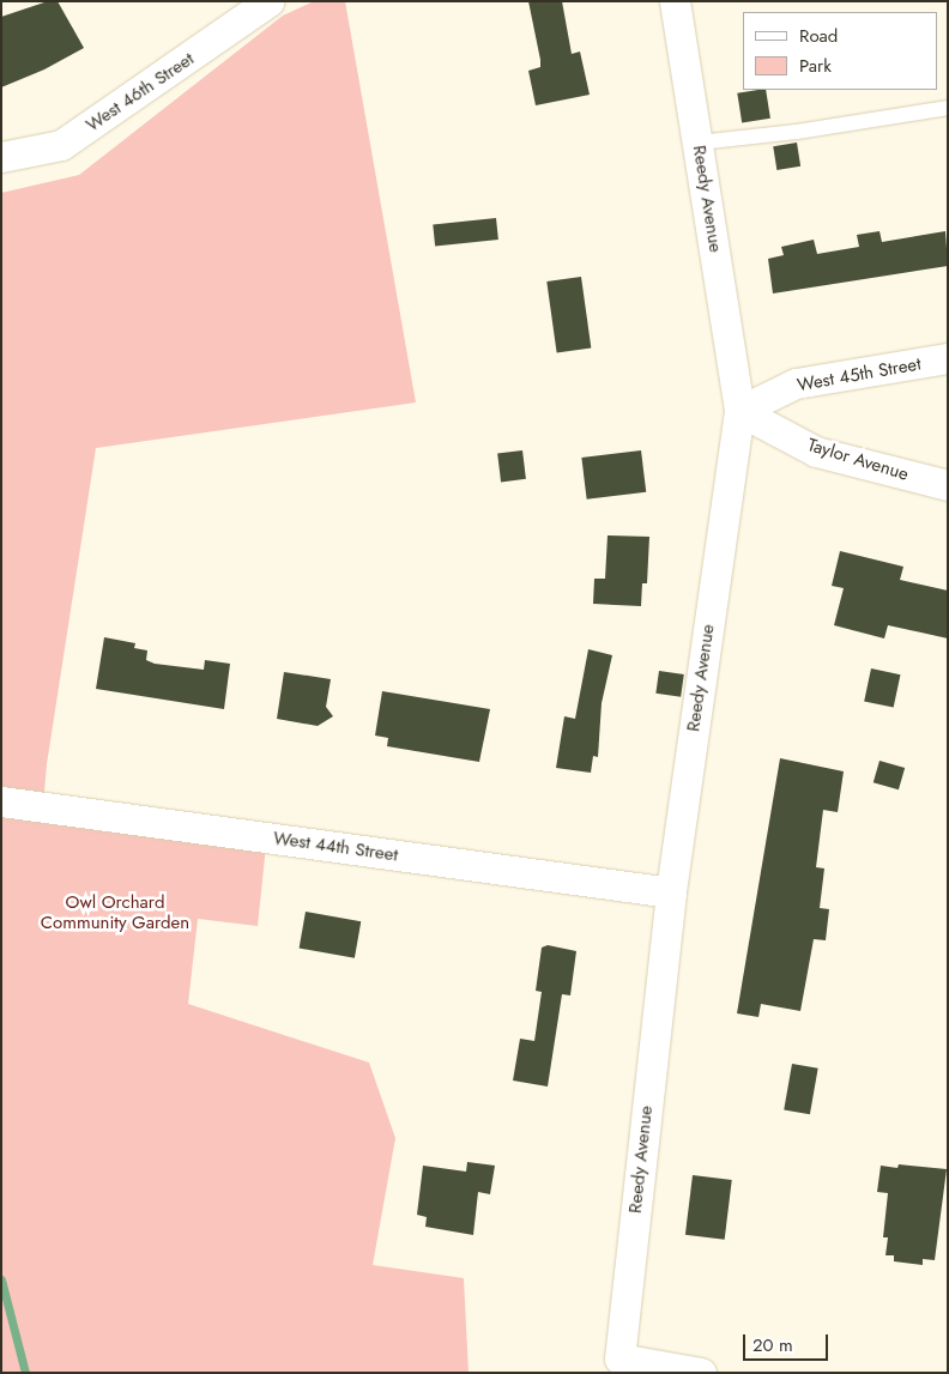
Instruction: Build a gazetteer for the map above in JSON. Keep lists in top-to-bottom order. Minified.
{"streets":{"street":["West 46th Street","Reedy Avenue","West 45th Street","Taylor Avenue","West 44th Street"]},"crossings":[["Reedy Avenue","West 45th Street"],["Reedy Avenue","Taylor Avenue"],["Reedy Avenue","West 44th Street"],["West 45th Street","Taylor Avenue"]],"parks":["Owl Orchard Community Garden"],"legend":["Road","Park"],"scale_bar":"20 m"}
